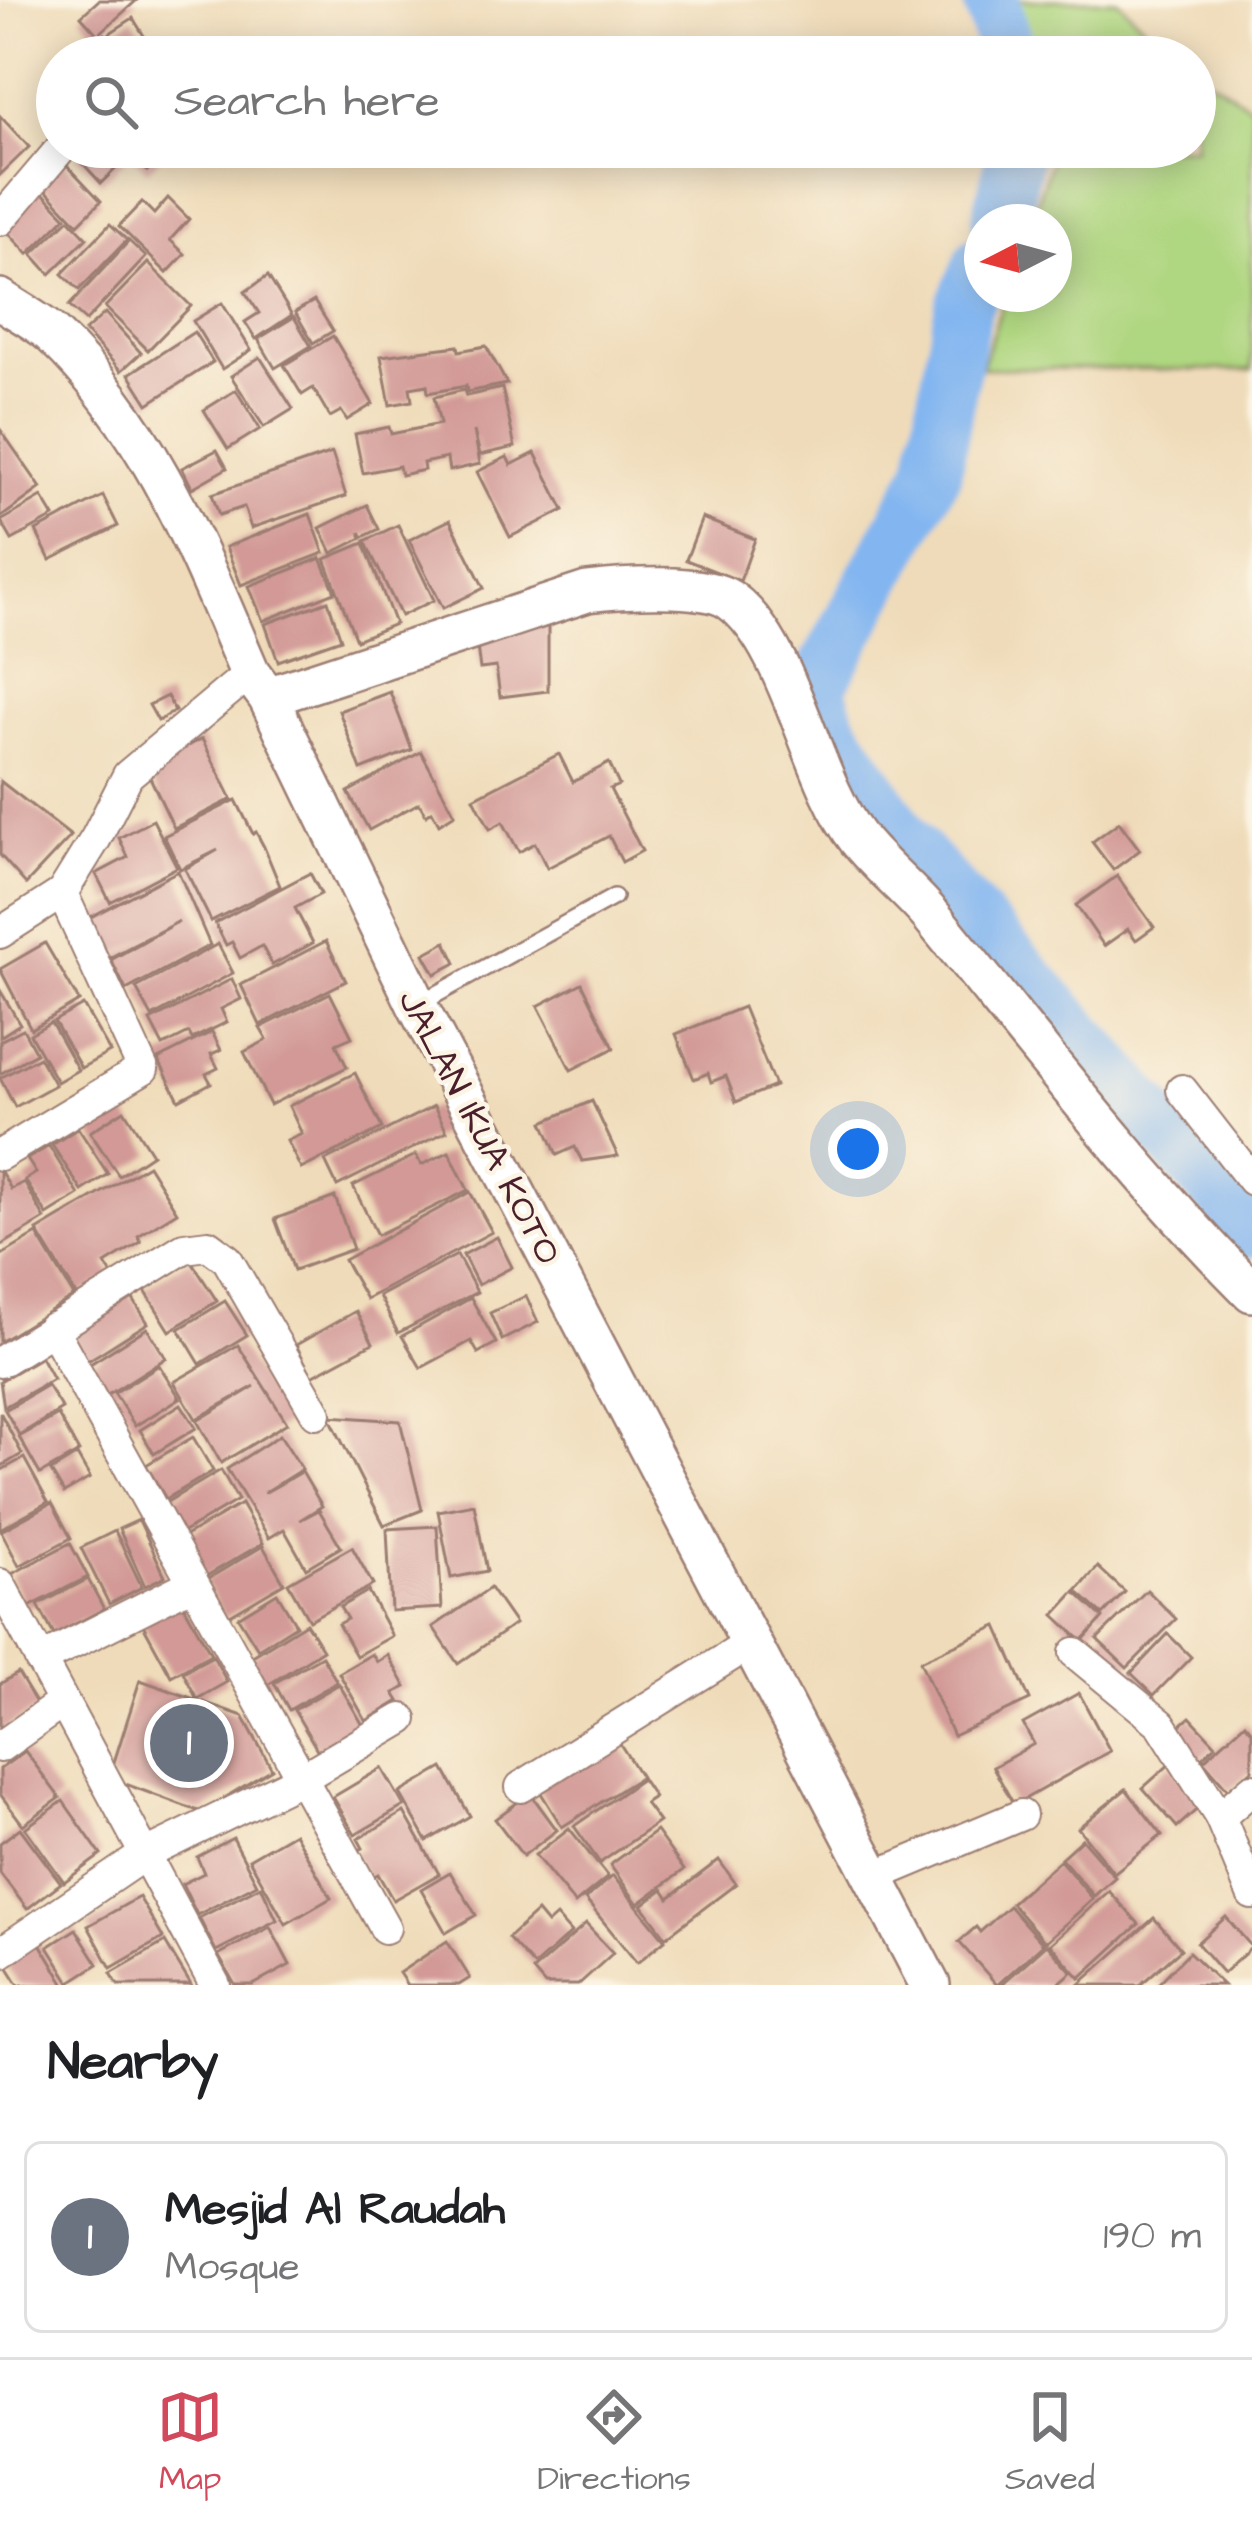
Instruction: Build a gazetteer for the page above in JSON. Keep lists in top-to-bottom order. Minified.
{"streets":{"street":["JALAN IKUA KOTO"]},"north":"left","page":{"search":"Search here","pins":"1","heading":"Nearby","list":[{"mark":"1","name":"Mesjid Al Raudah","note":"Mosque","value":"190 m"}],"nav":["Map","Directions","Saved"]}}
